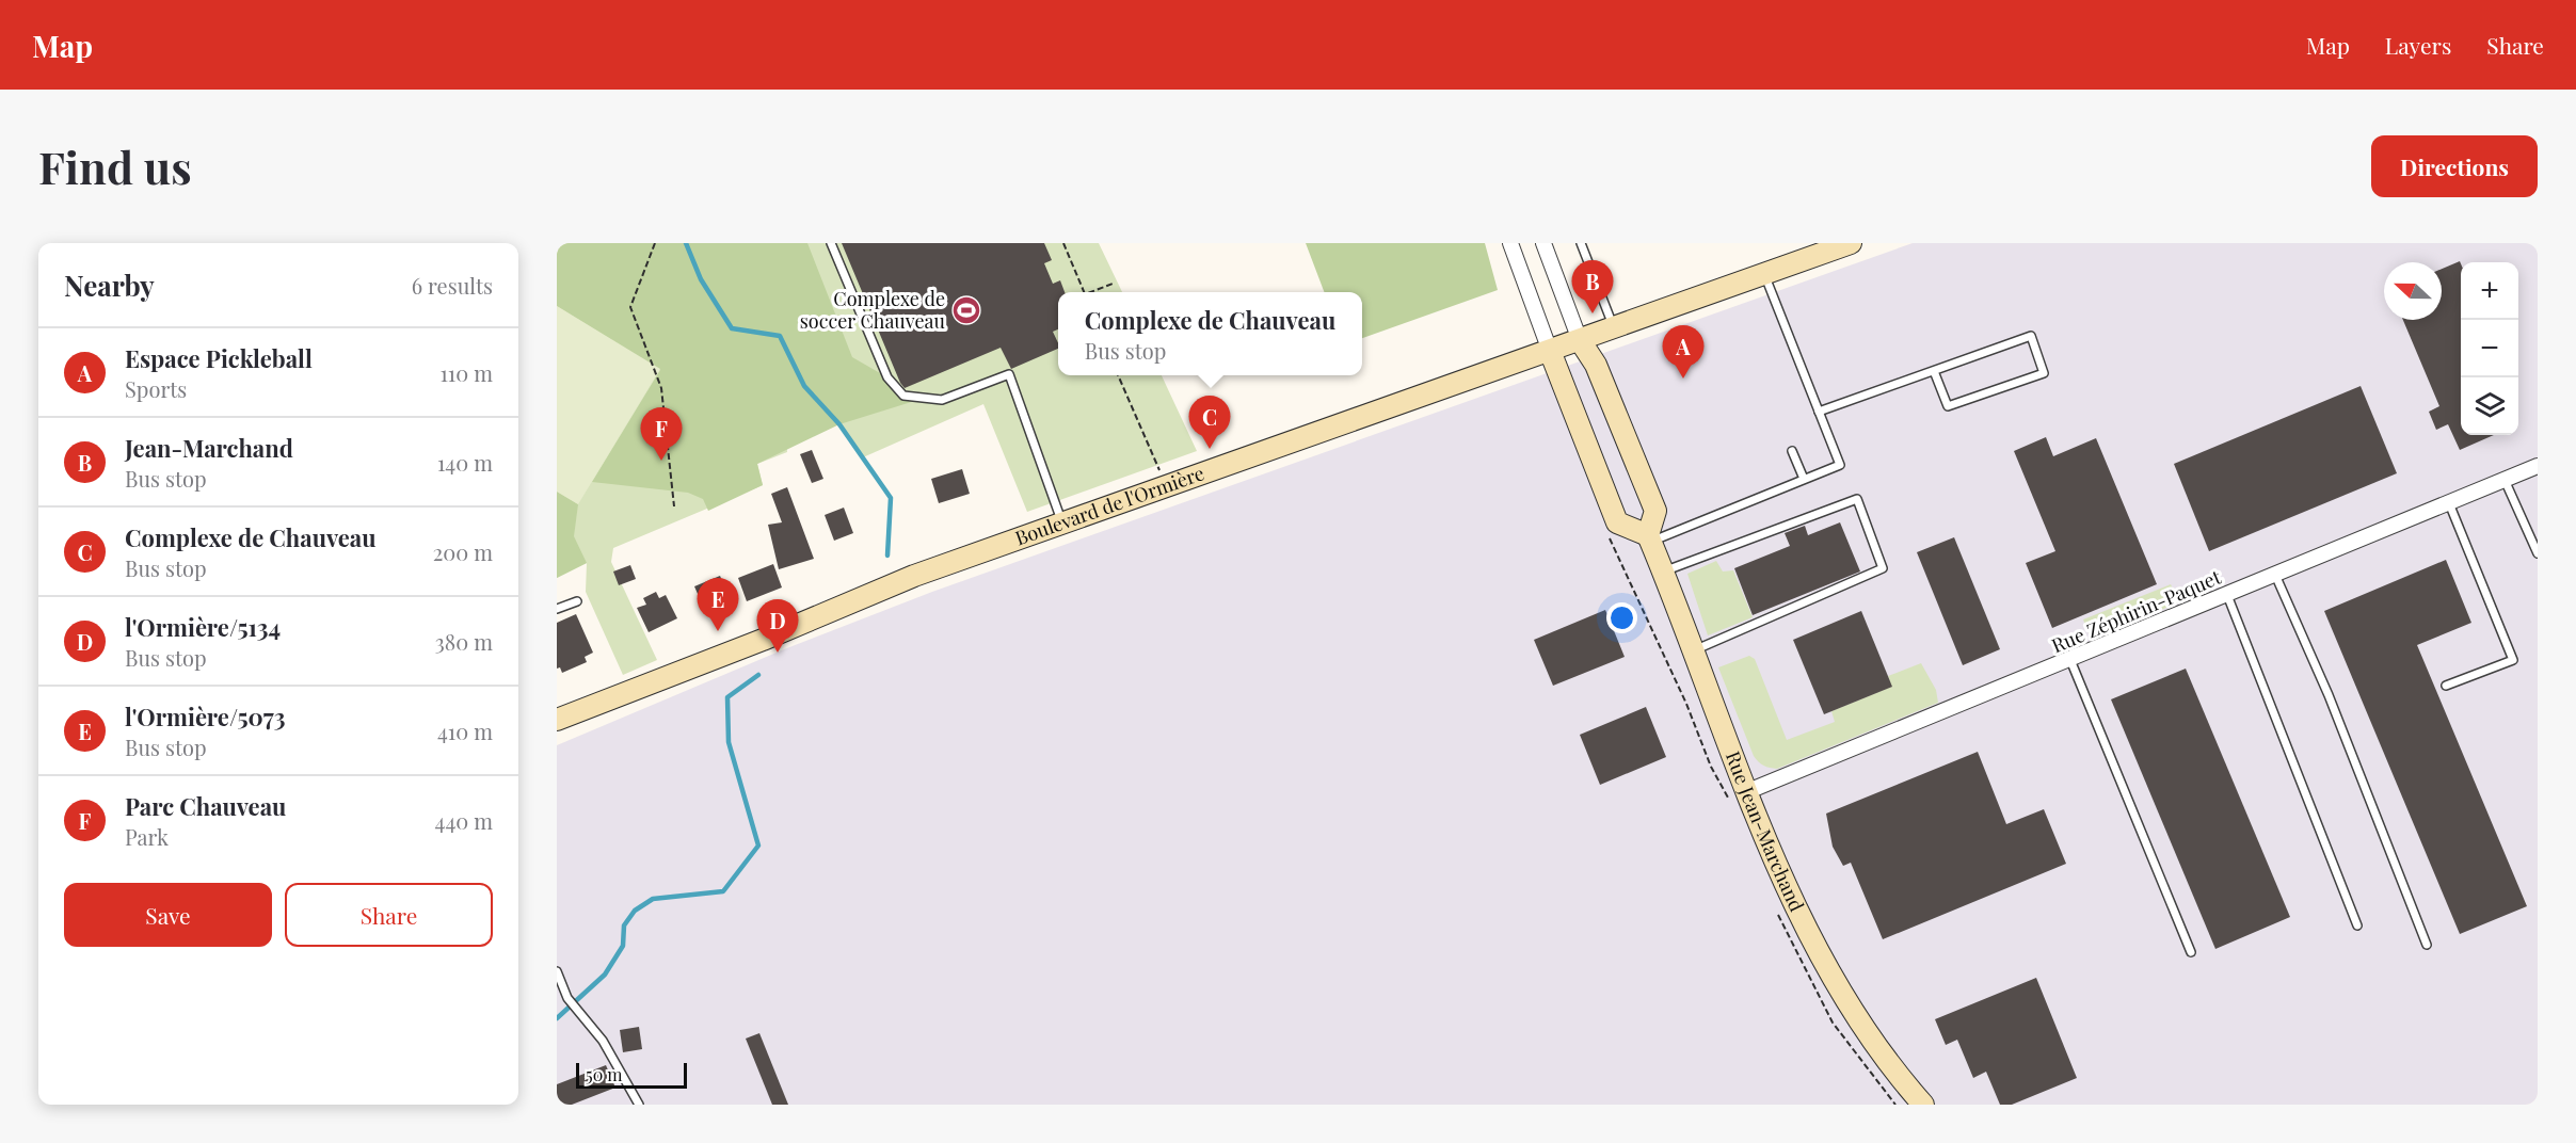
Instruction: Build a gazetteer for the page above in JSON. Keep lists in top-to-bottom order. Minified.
{"streets":{"main road":["Boulevard de l'Ormière","Rue Jean-Marchand"],"street":["Rue Zéphirin-Paquet"]},"crossings":[["Rue Zéphirin-Paquet","Rue Jean-Marchand"]],"places":{"sports":["Complexe de soccer Chauveau"]},"scale_bar":"50 m","north":"left","page":{"header":"Map","nav":["Map","Layers","Share"],"buttons":["Directions",["Save","Share"]],"title":"Find us","heading":["Nearby","6 results"],"pins":["B","A","C","F","E","D"],"map_buttons":["+","−"],"popup":["Complexe de Chauveau","Bus stop"],"list":[{"mark":"A","name":"Espace Pickleball","note":"Sports","value":"110 m"},{"mark":"B","name":"Jean-Marchand","note":"Bus stop","value":"140 m"},{"mark":"C","name":"Complexe de Chauveau","note":"Bus stop","value":"200 m"},{"mark":"D","name":"l'Ormière/5134","note":"Bus stop","value":"380 m"},{"mark":"E","name":"l'Ormière/5073","note":"Bus stop","value":"410 m"},{"mark":"F","name":"Parc Chauveau","note":"Park","value":"440 m"}],"scale":"50 m"}}
